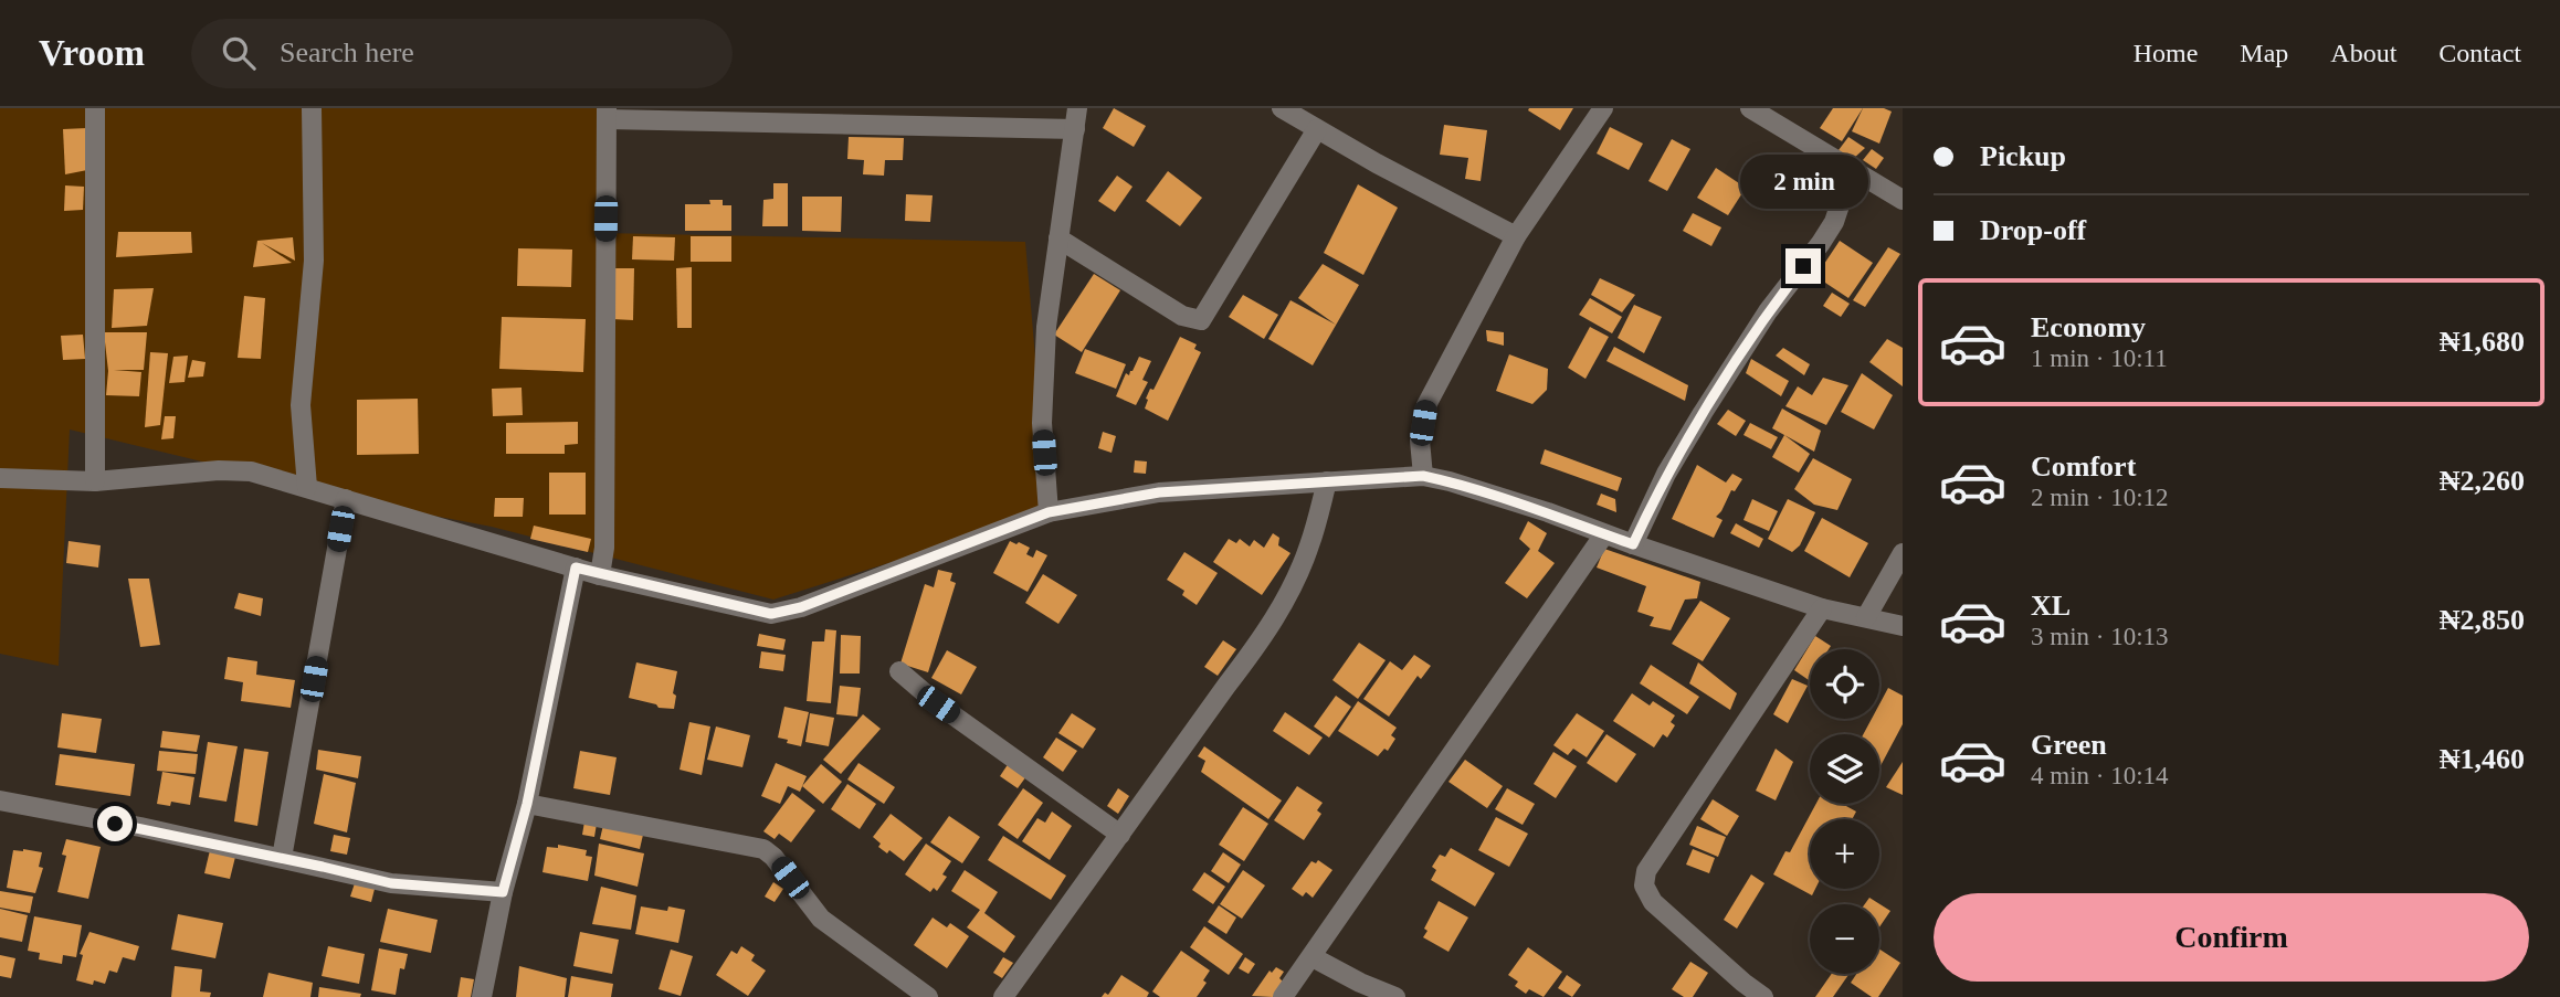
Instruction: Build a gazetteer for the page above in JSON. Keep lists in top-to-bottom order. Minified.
{"page":{"header":"Vroom","search":"Search here","nav":["Home","Map","About","Contact"],"banner":["Pickup","Drop-off"],"bubble":"2 min","list":[{"name":"Economy","note":"1 min · 10:11","value":"₦1,680"},{"name":"Comfort","note":"2 min · 10:12","value":"₦2,260"},{"name":"XL","note":"3 min · 10:13","value":"₦2,850"},{"name":"Green","note":"4 min · 10:14","value":"₦1,460"}],"map_buttons":["+","−"],"buttons":"Confirm"}}
